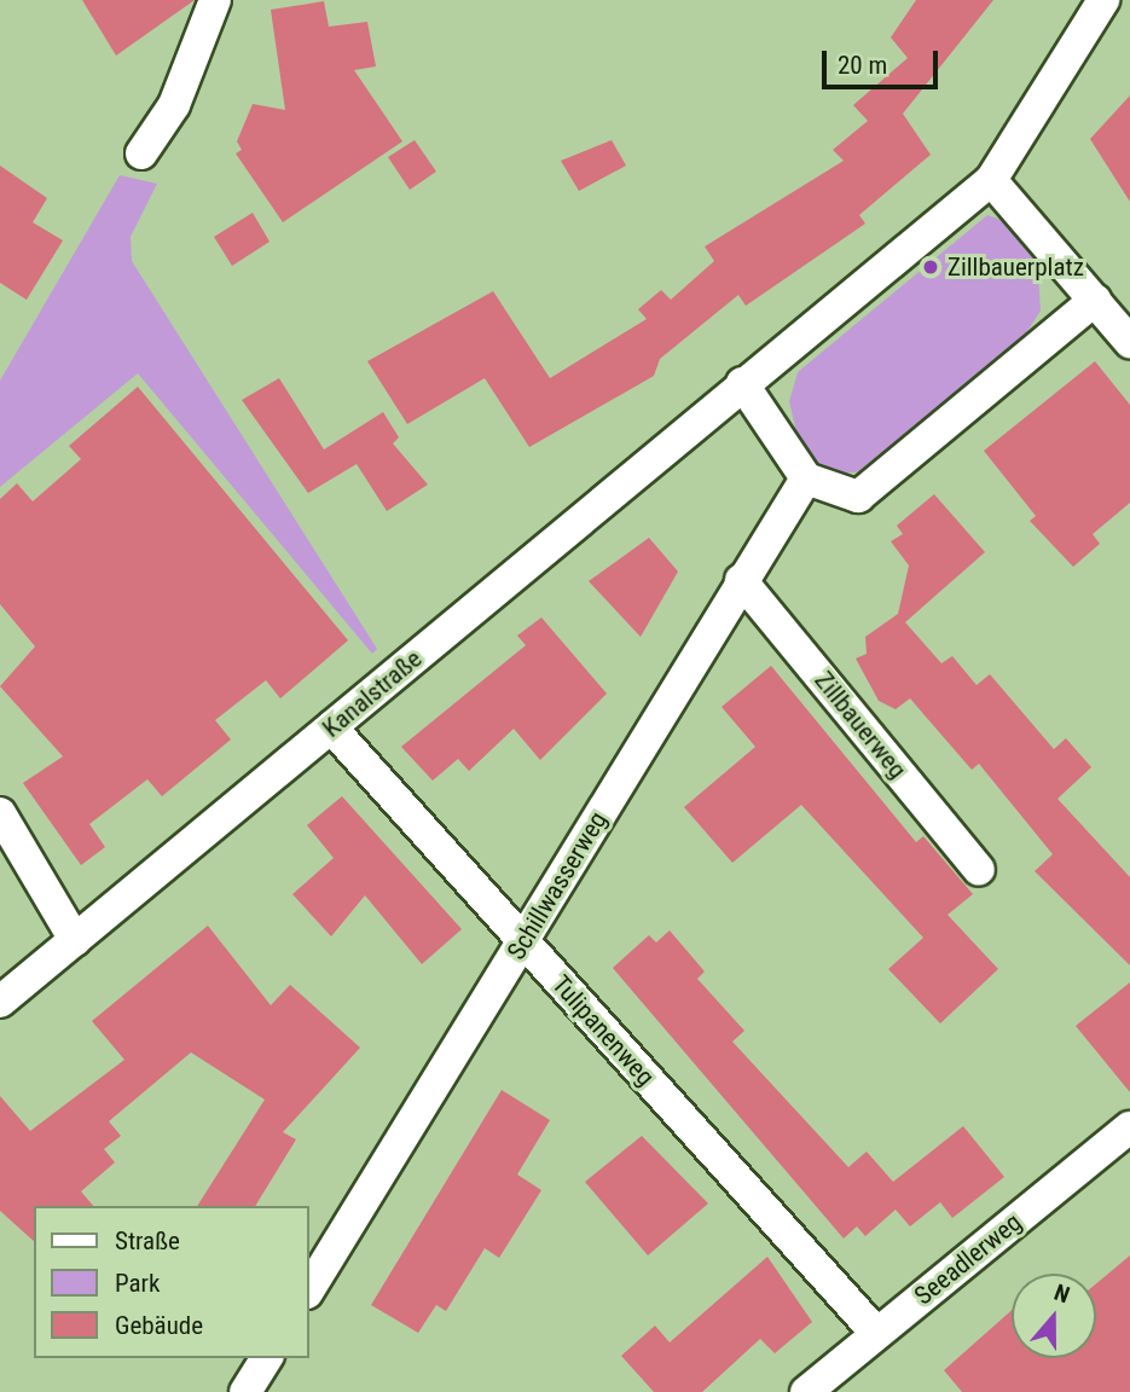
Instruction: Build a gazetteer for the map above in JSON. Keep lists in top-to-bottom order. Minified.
{"streets":{"street":["Kanalstraße","Zillbauerweg","Schillwasserweg","Tulipanenweg","Seeadlerweg"]},"crossings":[["Kanalstraße","Tulipanenweg"],["Zillbauerweg","Schillwasserweg"],["Schillwasserweg","Tulipanenweg"],["Tulipanenweg","Seeadlerweg"]],"places":["Zillbauerplatz"],"legend":["Straße","Park","Gebäude"],"scale_bar":"20 m","north":"top"}
